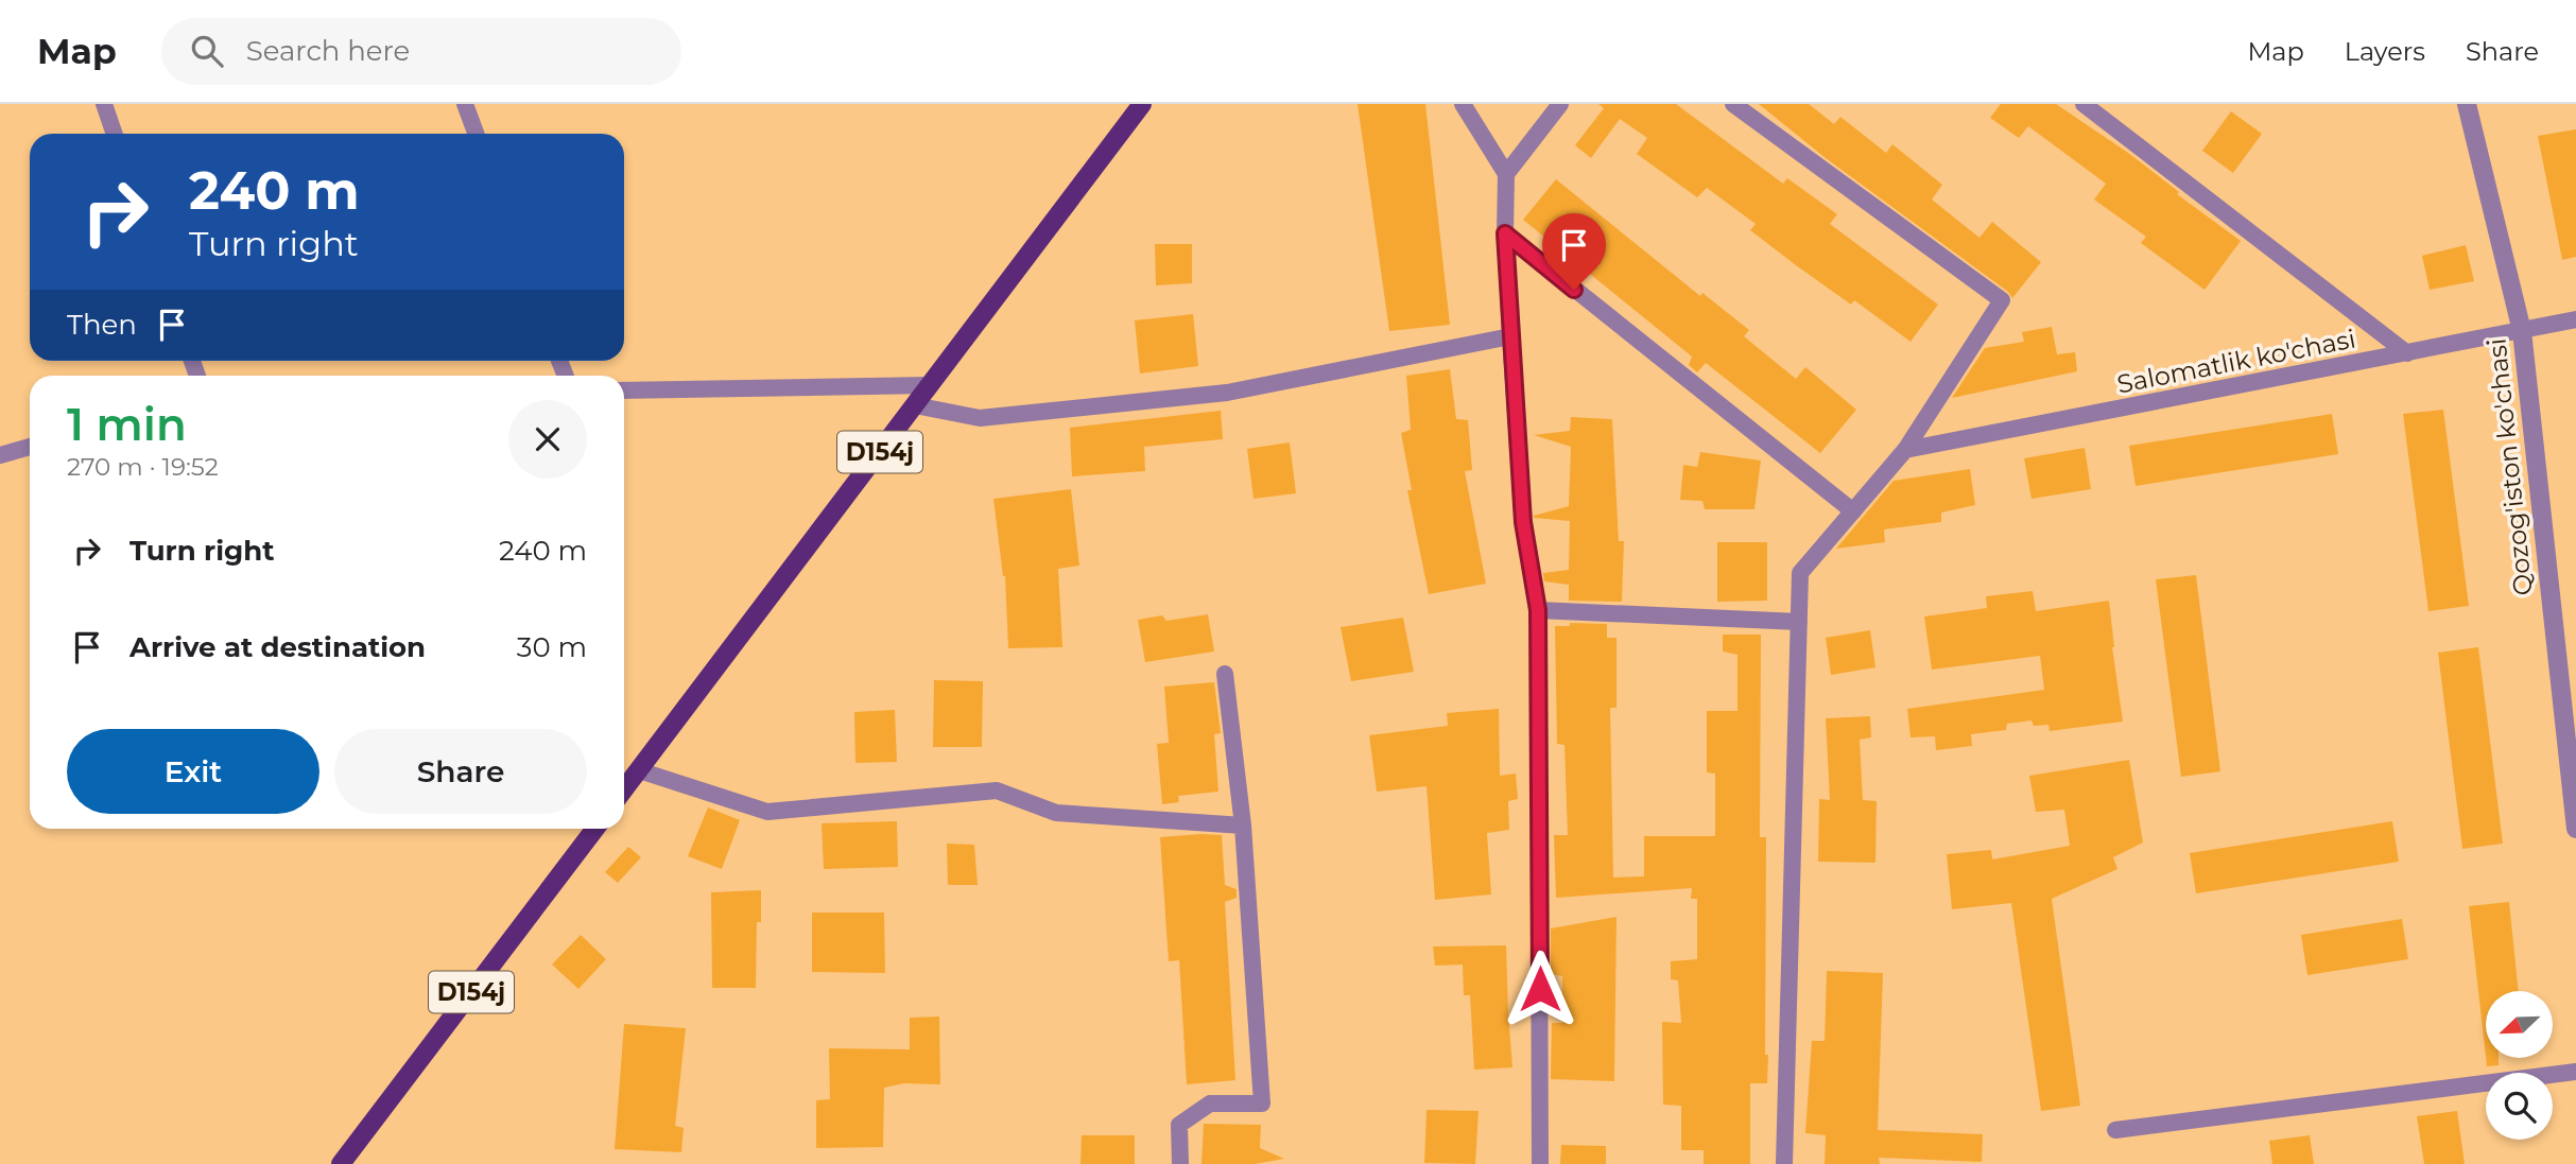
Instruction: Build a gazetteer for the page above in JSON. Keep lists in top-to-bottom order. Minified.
{"streets":{"main road":["D154j"],"street":["Salomatlik ko'chasi","Qozog'iston ko'chasi"]},"crossings":[["Salomatlik ko'chasi","Qozog'iston ko'chasi"]],"north":"bottom left","page":{"header":"Map","search":"Search here","nav":["Map","Layers","Share"],"turn":["240 m","Turn right"],"then":"Then","heading":["1 min","270 m · 19:52"],"list":[{"name":"Turn right","value":"240 m"},{"name":"Arrive at destination","value":"30 m"}],"buttons":["Exit","Share"]}}
